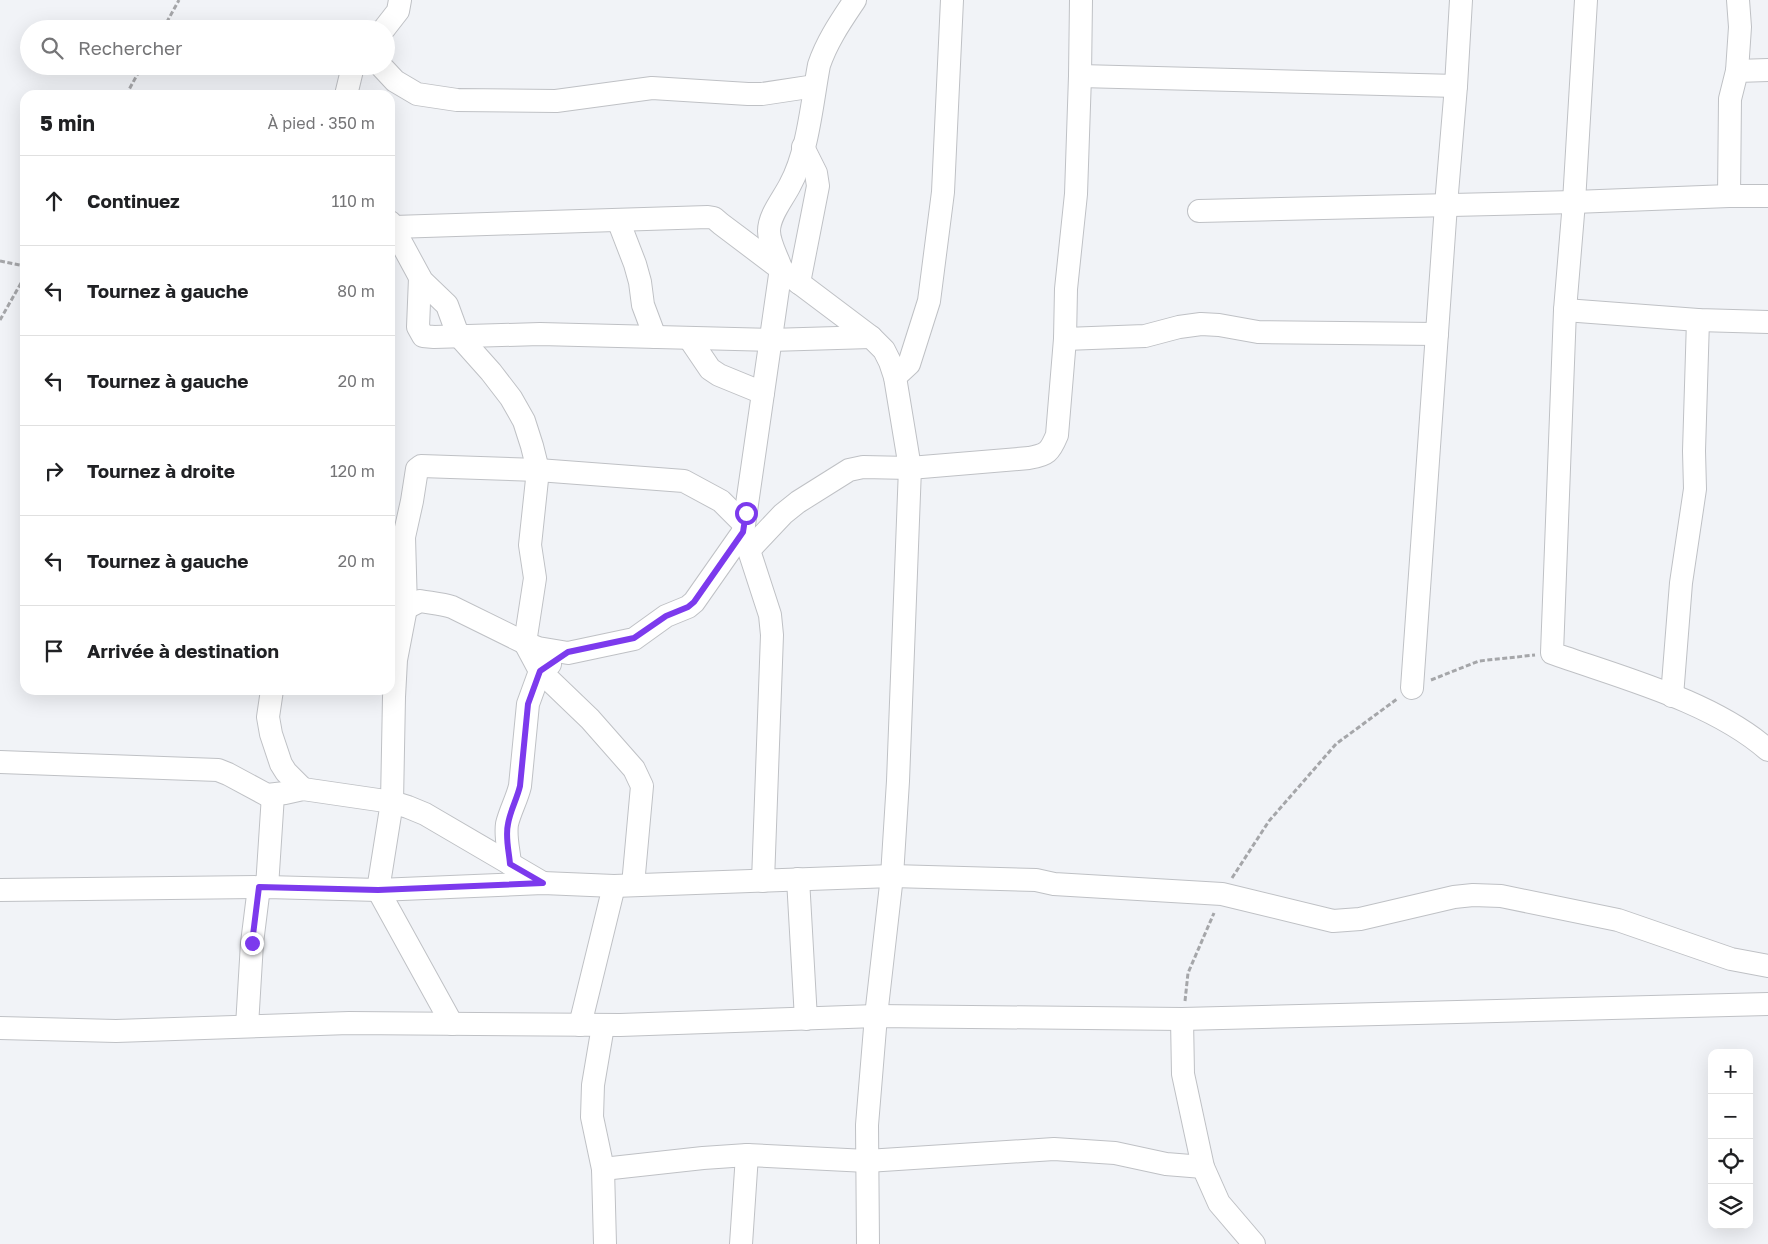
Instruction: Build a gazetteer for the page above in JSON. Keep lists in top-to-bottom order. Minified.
{"page":{"search":"Rechercher","heading":["5 min","À pied · 350 m"],"list":[["Continuez","110 m"],["Tournez à gauche","80 m"],["Tournez à gauche","20 m"],["Tournez à droite","120 m"],["Tournez à gauche","20 m"],"Arrivée à destination"],"map_buttons":["+","−"]}}
